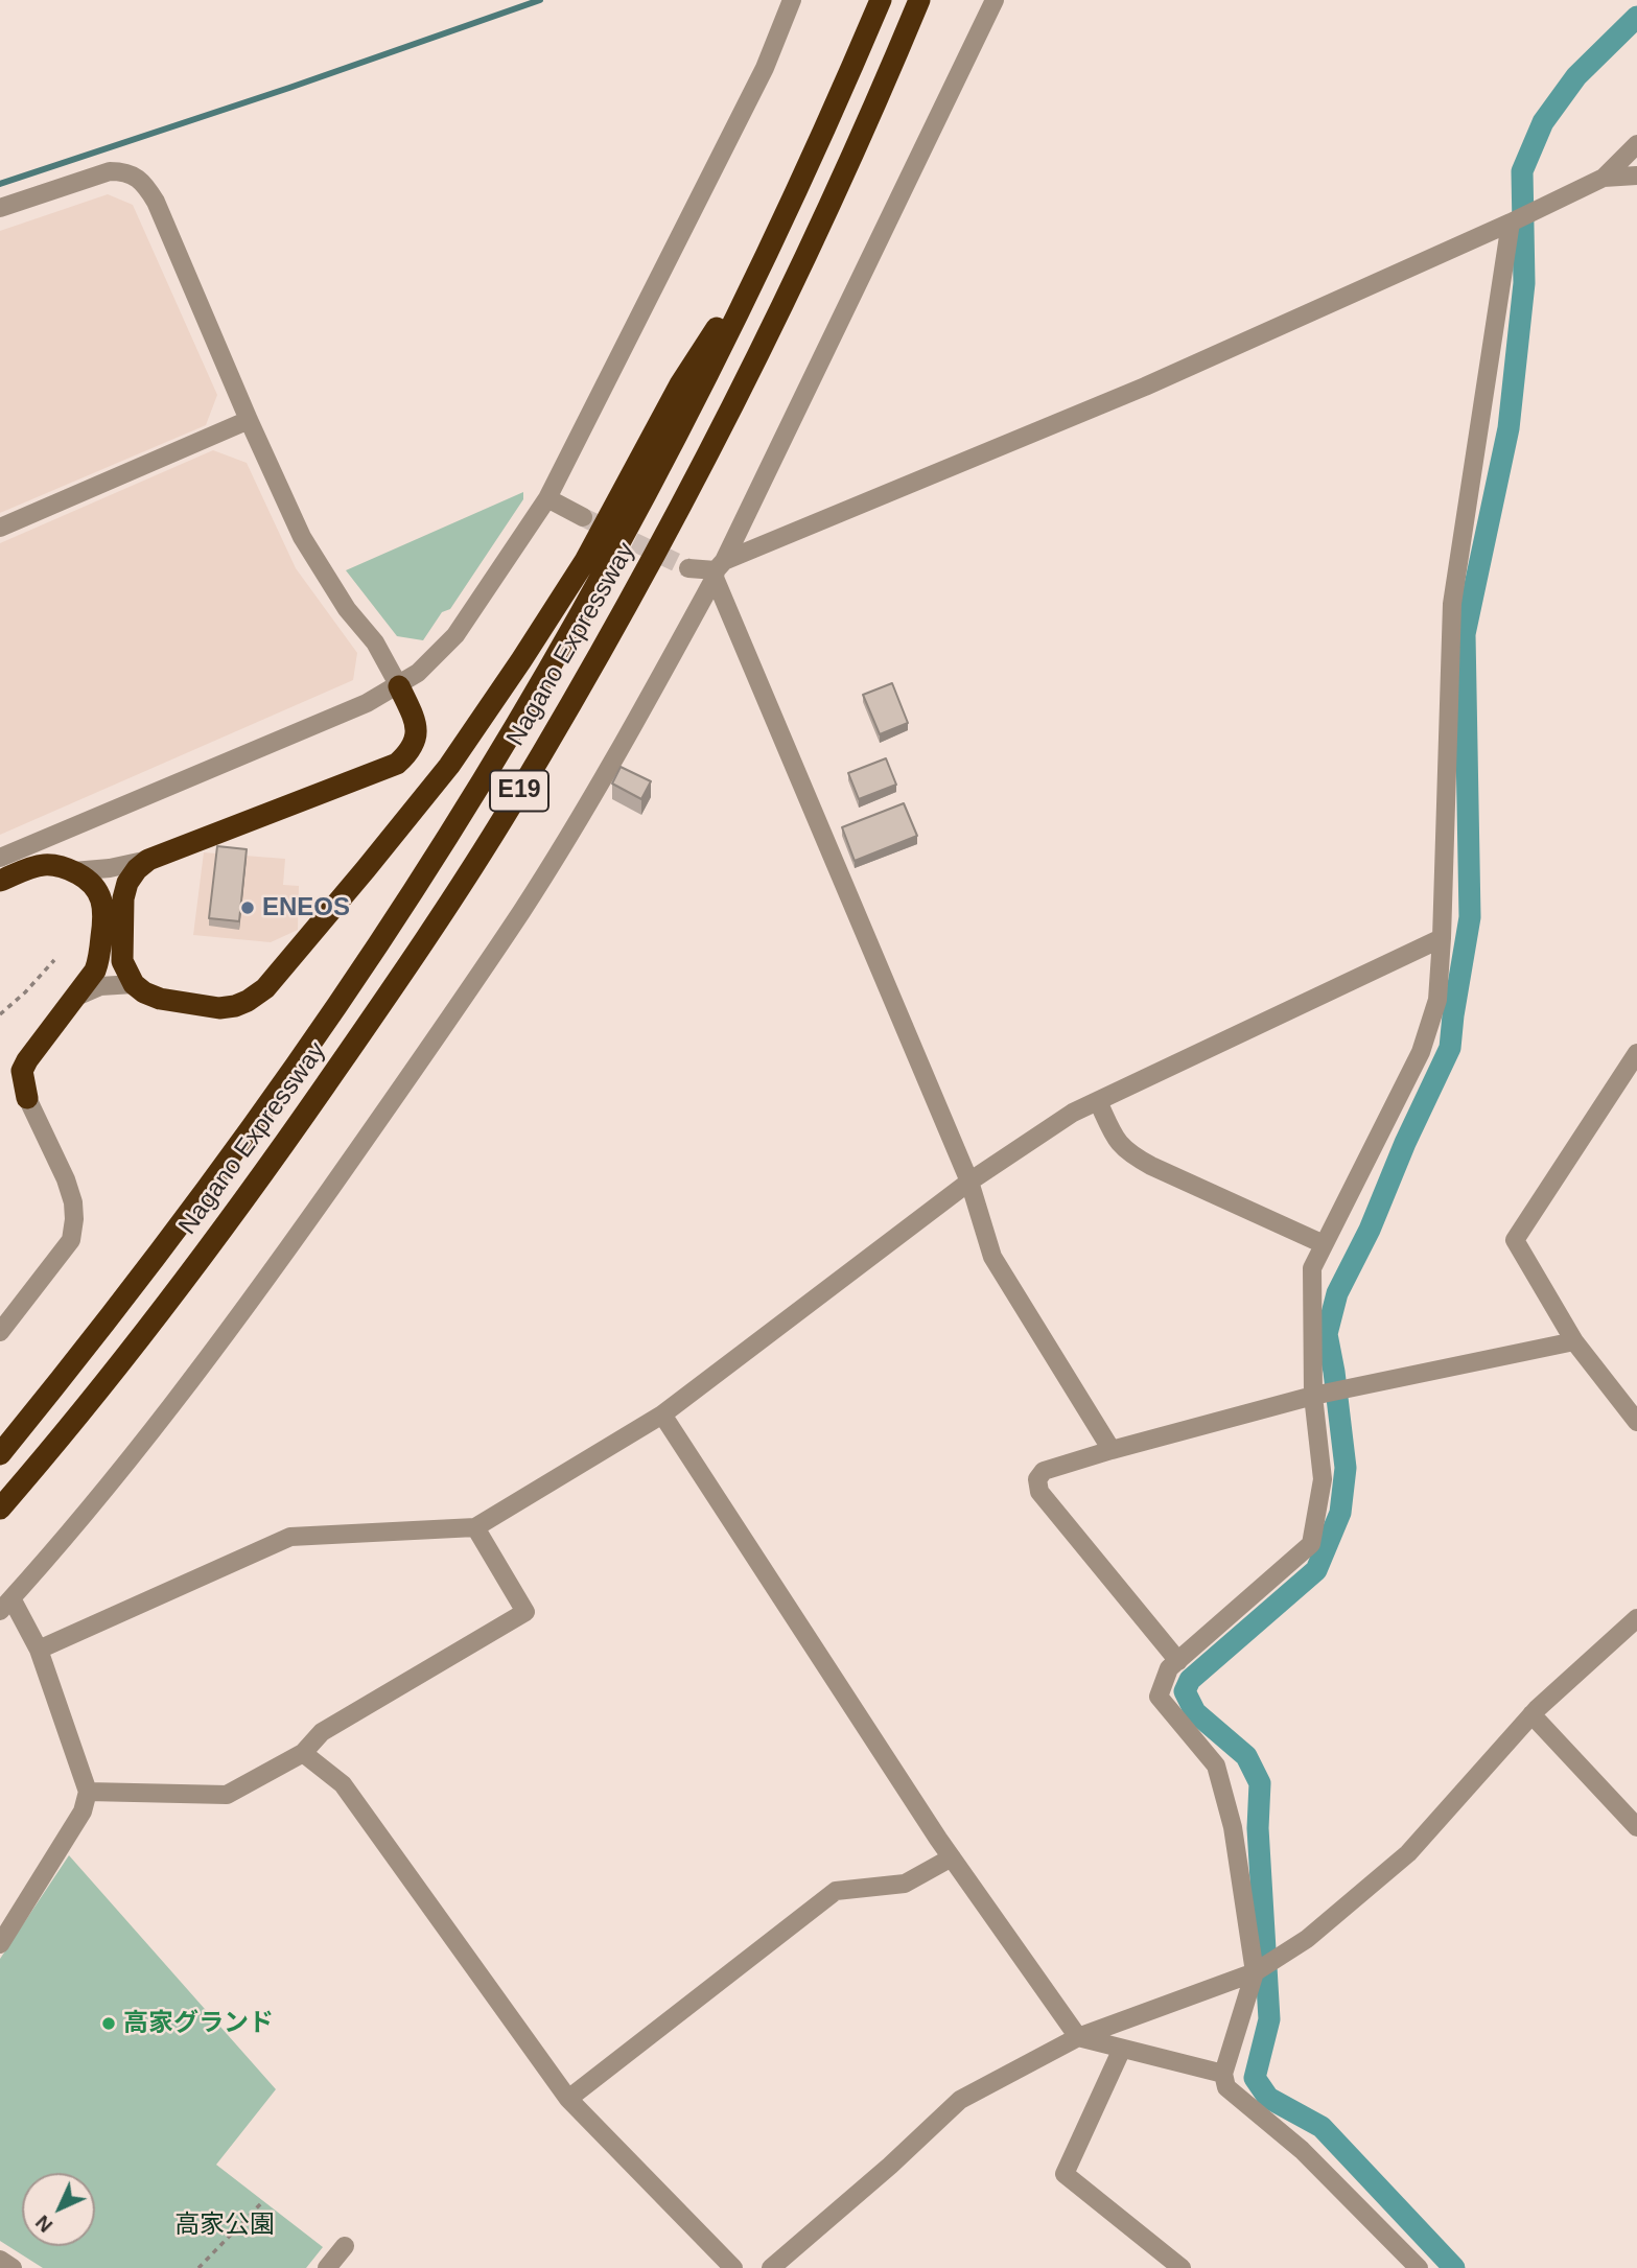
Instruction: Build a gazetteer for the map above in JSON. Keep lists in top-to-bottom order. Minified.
{"streets":{"highway":["Nagano Expressway","E19"]},"parks":["高家公園"],"places":["ENEOS","高家グランド"],"north":"bottom left"}
